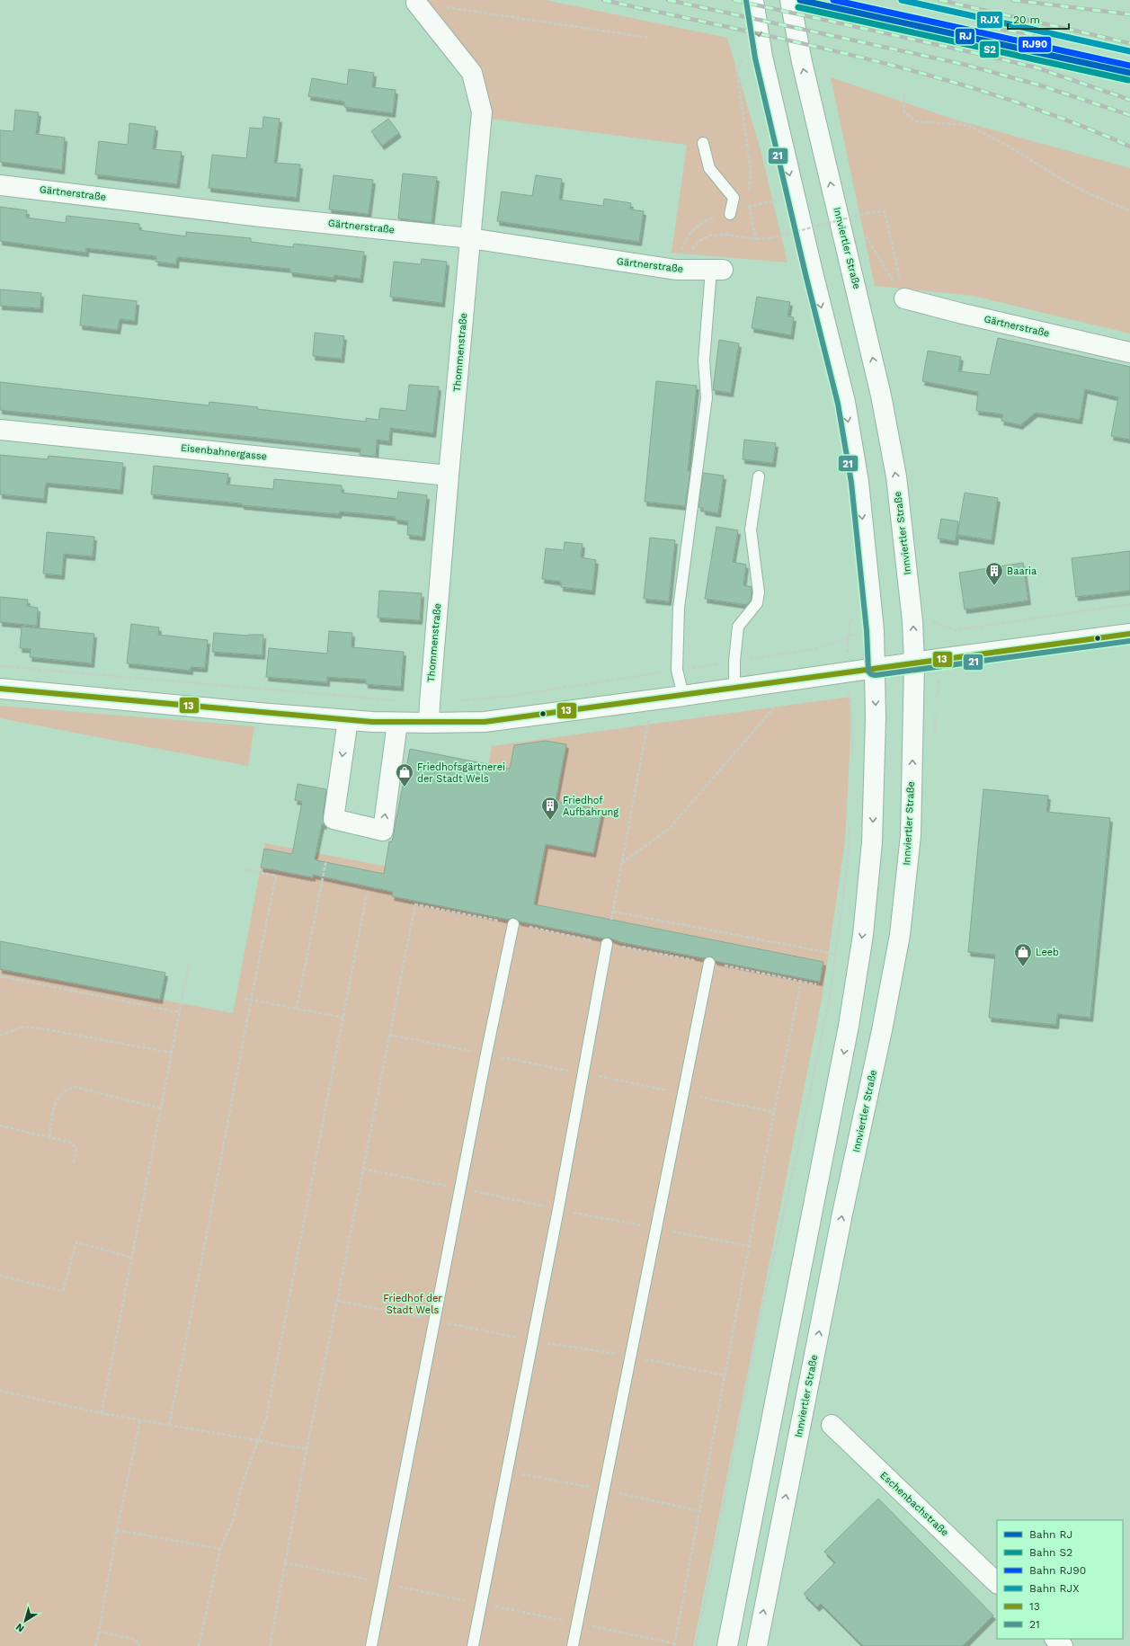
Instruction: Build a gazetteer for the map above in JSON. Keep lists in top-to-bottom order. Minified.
{"streets":{"street":["Gärtnerstraße","Innviertler Straße","Thommenstraße","Eisenbahnergasse","Eschenbachstraße"]},"crossings":[["Gärtnerstraße","Thommenstraße"],["Thommenstraße","Eisenbahnergasse"]],"parks":["Friedhof der Stadt Wels"],"places":{"building":["Baaria","Friedhof Aufbahrung"],"shop":["Friedhofsgärtnerei der Stadt Wels","Leeb"]},"lines":["rail line RJ","rail line RJ90","rail line RJX","transit line 21","rail line S2","transit line 13"],"legend":["Bahn RJ","Bahn S2","Bahn RJ90","Bahn RJX","13","21"],"scale_bar":"20 m","north":"bottom left"}
